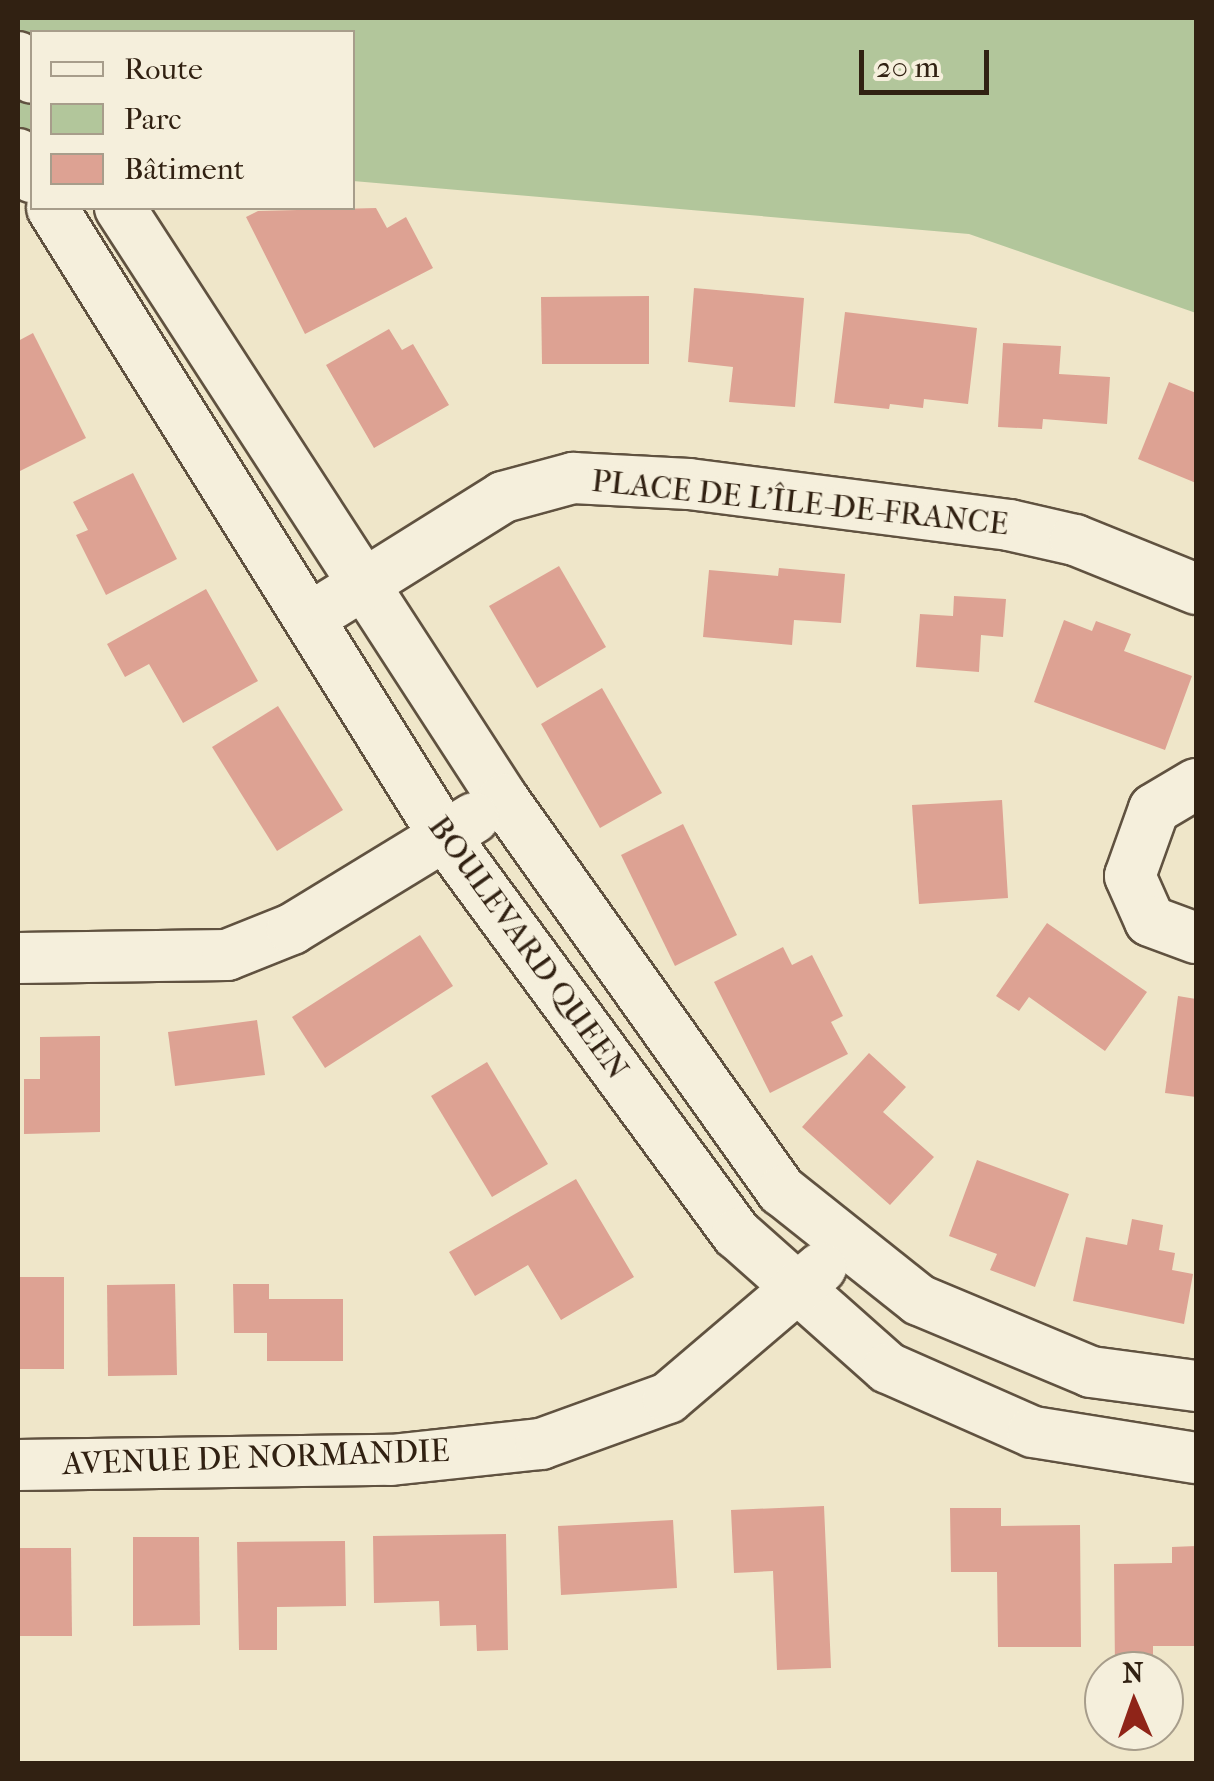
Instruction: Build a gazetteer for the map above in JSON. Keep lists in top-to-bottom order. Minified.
{"streets":{"street":["PLACE DE L'ÎLE-DE-FRANCE","BOULEVARD QUEEN","AVENUE DE NORMANDIE"]},"crossings":[["PLACE DE L'ÎLE-DE-FRANCE","BOULEVARD QUEEN"],["BOULEVARD QUEEN","AVENUE DE NORMANDIE"]],"legend":["Route","Parc","Bâtiment"],"scale_bar":"20 m","north":"top"}
